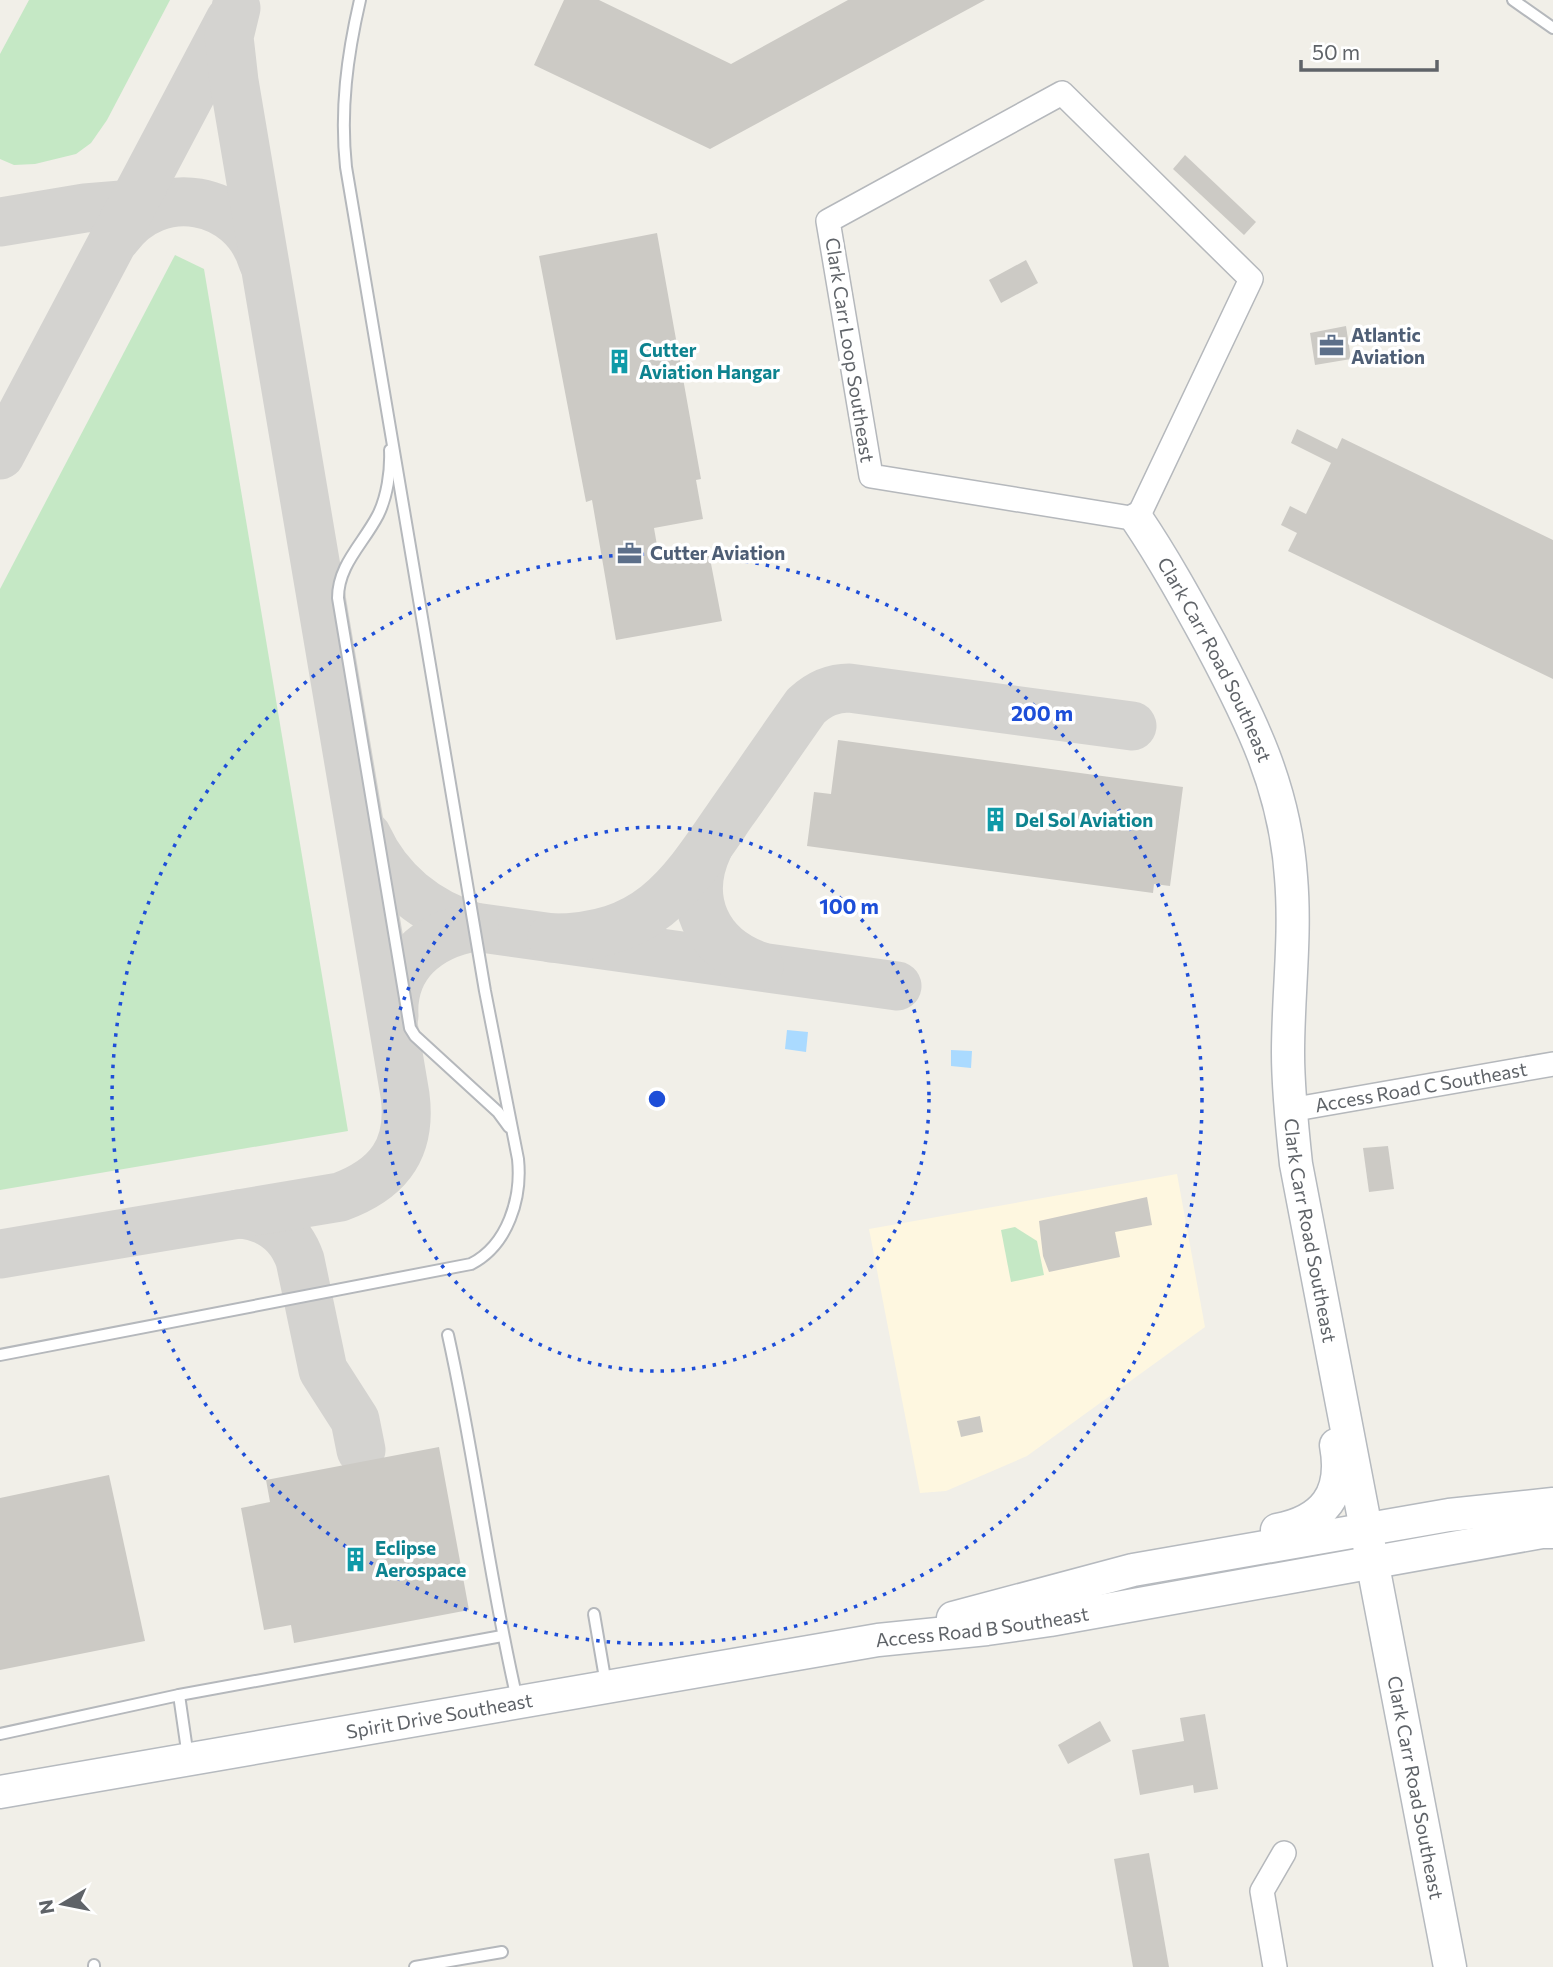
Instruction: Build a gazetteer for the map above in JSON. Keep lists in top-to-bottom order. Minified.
{"streets":{"street":["Clark Carr Loop Southeast","Clark Carr Road Southeast","Access Road C Southeast","Access Road B Southeast","Spirit Drive Southeast"]},"crossings":[["Clark Carr Loop Southeast","Clark Carr Road Southeast"],["Clark Carr Road Southeast","Access Road C Southeast"],["Clark Carr Road Southeast","Access Road B Southeast"],["Access Road B Southeast","Spirit Drive Southeast"]],"places":{"office":["Atlantic Aviation","Cutter Aviation"],"building":["Cutter Aviation Hangar","Del Sol Aviation","Eclipse Aerospace"]},"scale_bar":"50 m","north":"left","rings":["200 m","100 m"]}
